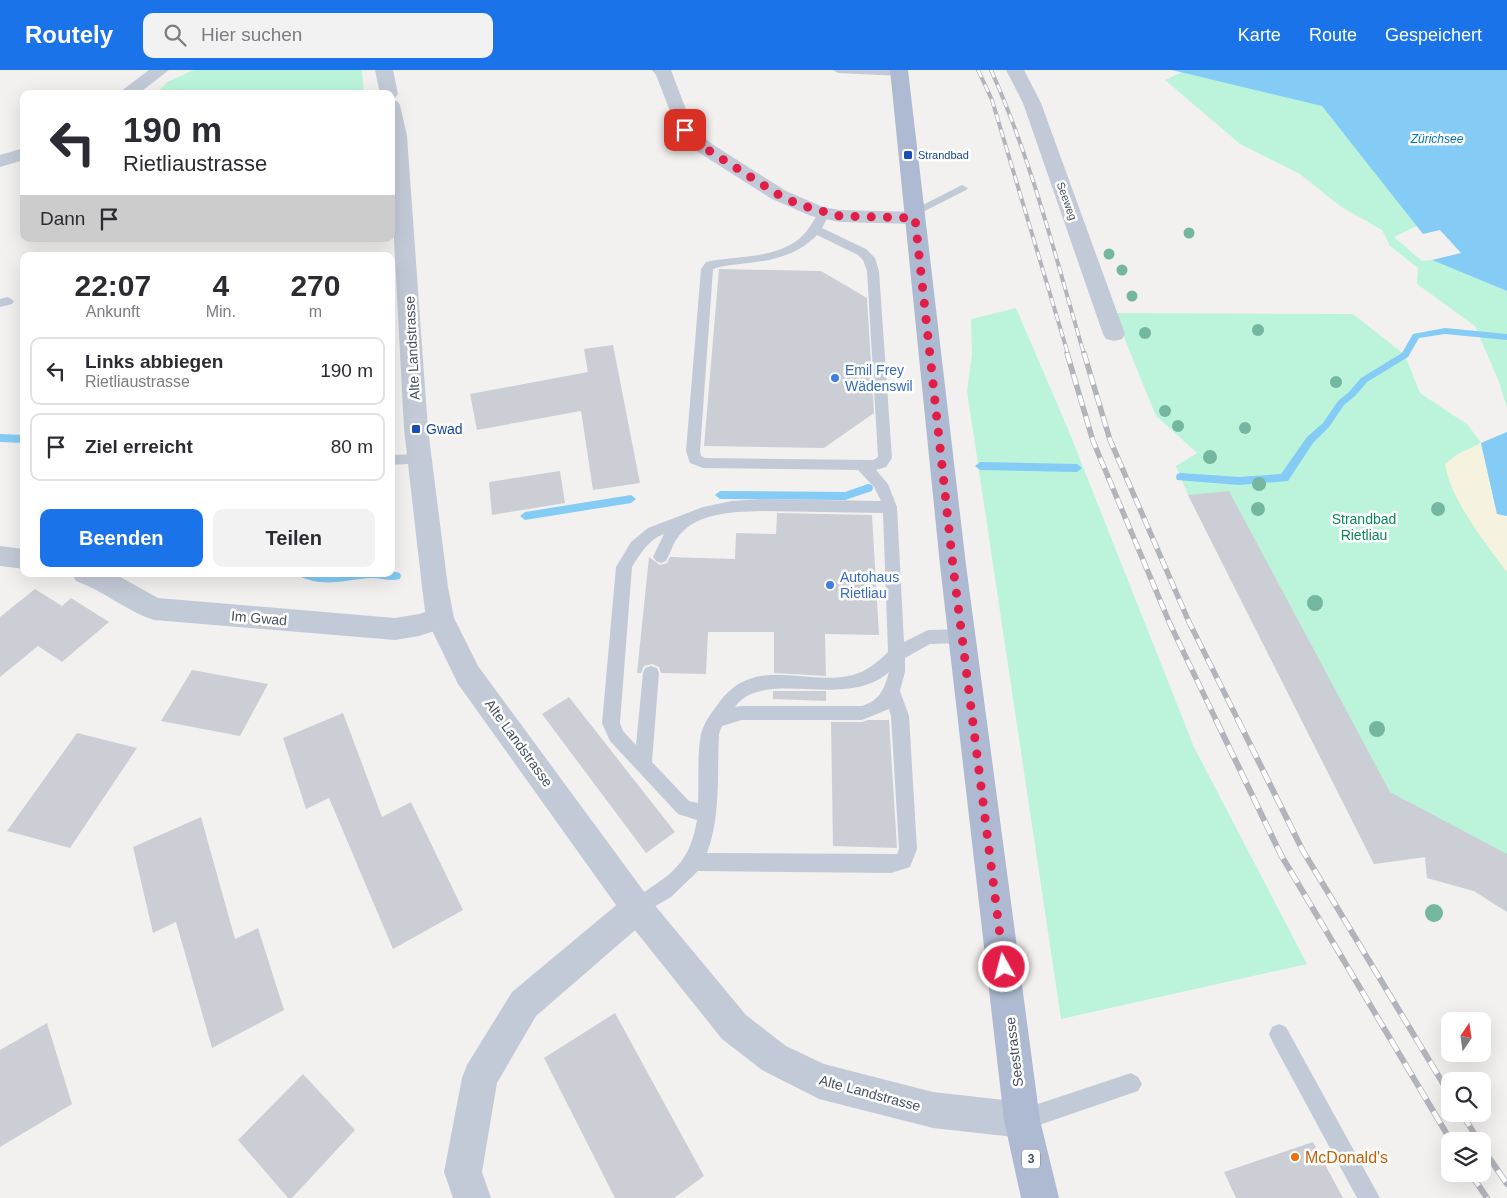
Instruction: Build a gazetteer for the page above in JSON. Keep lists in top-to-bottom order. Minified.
{"streets":{"main road":["Seestrasse","3"],"street":["Seeweg","Alte Landstrasse","Im Gwad"]},"crossings":[["Alte Landstrasse","Im Gwad"],["Alte Landstrasse","Seestrasse"]],"water":["Zürichsee"],"parks":["Strandbad Rietliau"],"places":{"transit":["Strandbad","Gwad"],"other":["Emil Frey Wädenswil","Autohaus Rietliau","McDonald's"]},"north":"top","page":{"header":"Routely","search":"Hier suchen","nav":["Karte","Route","Gespeichert"],"turn":["190 m","Rietliaustrasse"],"then":"Dann","eta":["22:07","Ankunft","4","Min.","270","m"],"list":[{"name":"Links abbiegen","note":"Rietliaustrasse","value":"190 m"},{"name":"Ziel erreicht","value":"80 m"}],"buttons":["Beenden","Teilen"]}}
